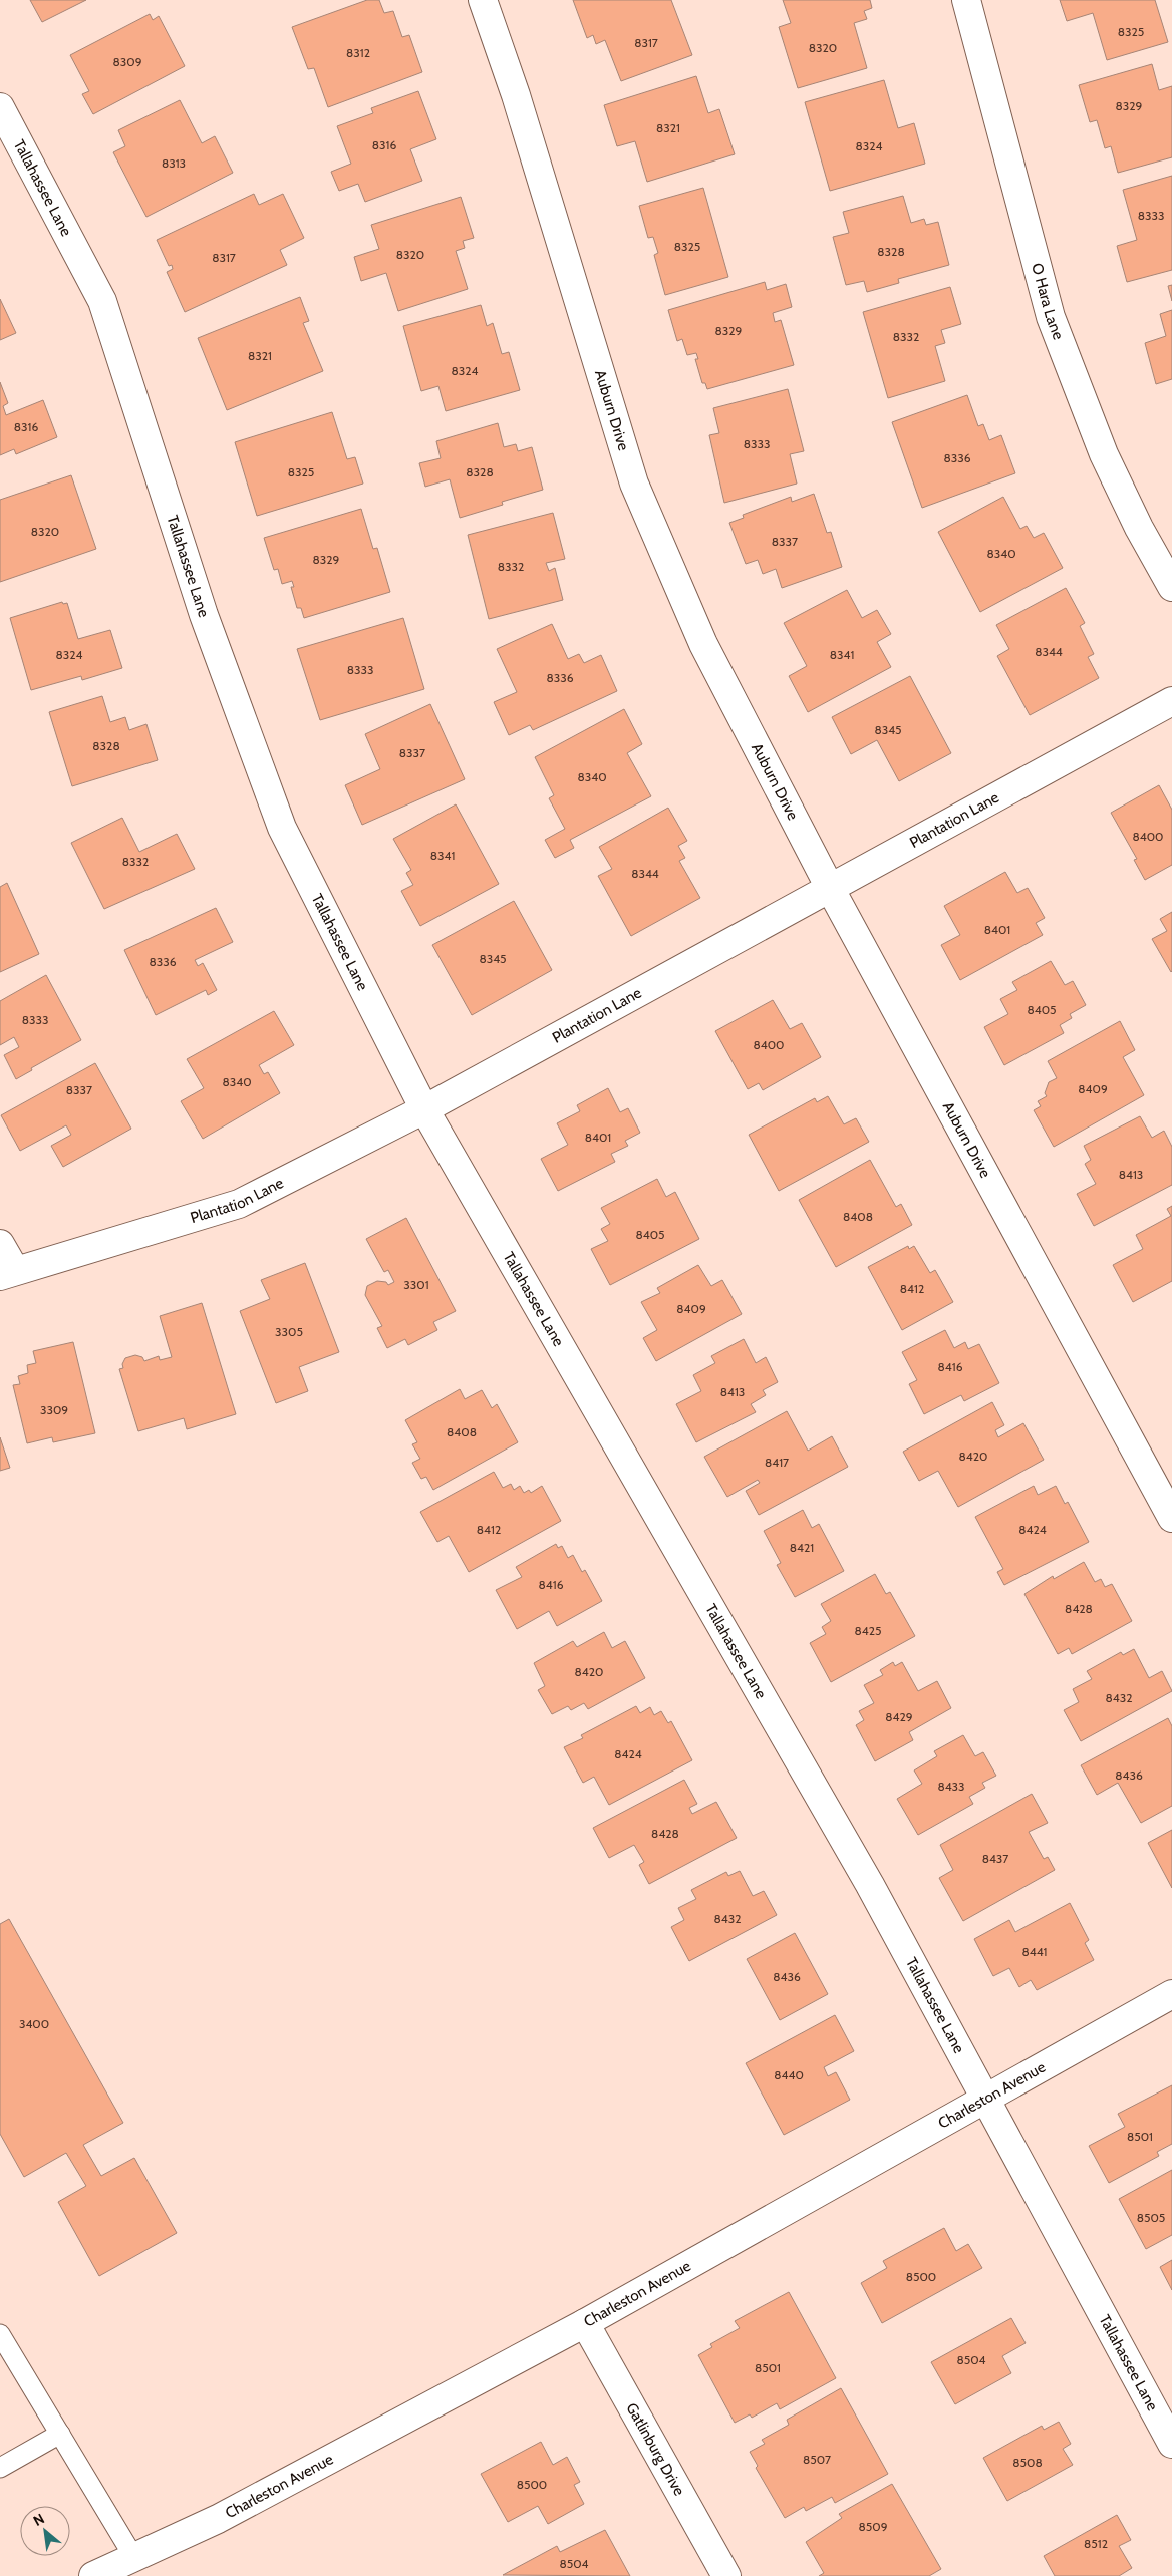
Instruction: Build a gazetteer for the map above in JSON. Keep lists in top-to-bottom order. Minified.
{"streets":{"street":["Tallahassee Lane","O Hara Lane","Auburn Drive","Plantation Lane","Charleston Avenue","Gatlinburg Drive"]},"crossings":[["Tallahassee Lane","Plantation Lane"],["Tallahassee Lane","Charleston Avenue"],["Auburn Drive","Plantation Lane"],["Charleston Avenue","Gatlinburg Drive"]],"house_numbers":["8325","8317","8320","8312","8309","8329","8321","8316","8324","8313","8333","8325","8328","8320","8317","8329","8332","8321","8324","8316","8333","8336","8325","8328","8320","8337","8340","8329","8332","8344","8324","8341","8333","8336","8345","8328","8337","8340","8400","8341","8332","8344","8401","8345","8336","8405","8333","8400","8340","8409","8337","8401","8413","8408","8405","3301","8412","8409","3305","8416","8413","3309","8408","8420","8417","8412","8424","8421","8416","8428","8425","8420","8432","8429","8424","8436","8433","8428","8437","8432","8441","8436","3400","8440","8501","8505","8500","8504","8501","8507","8508","8500","8509","8512","8504"],"north":"top left"}
